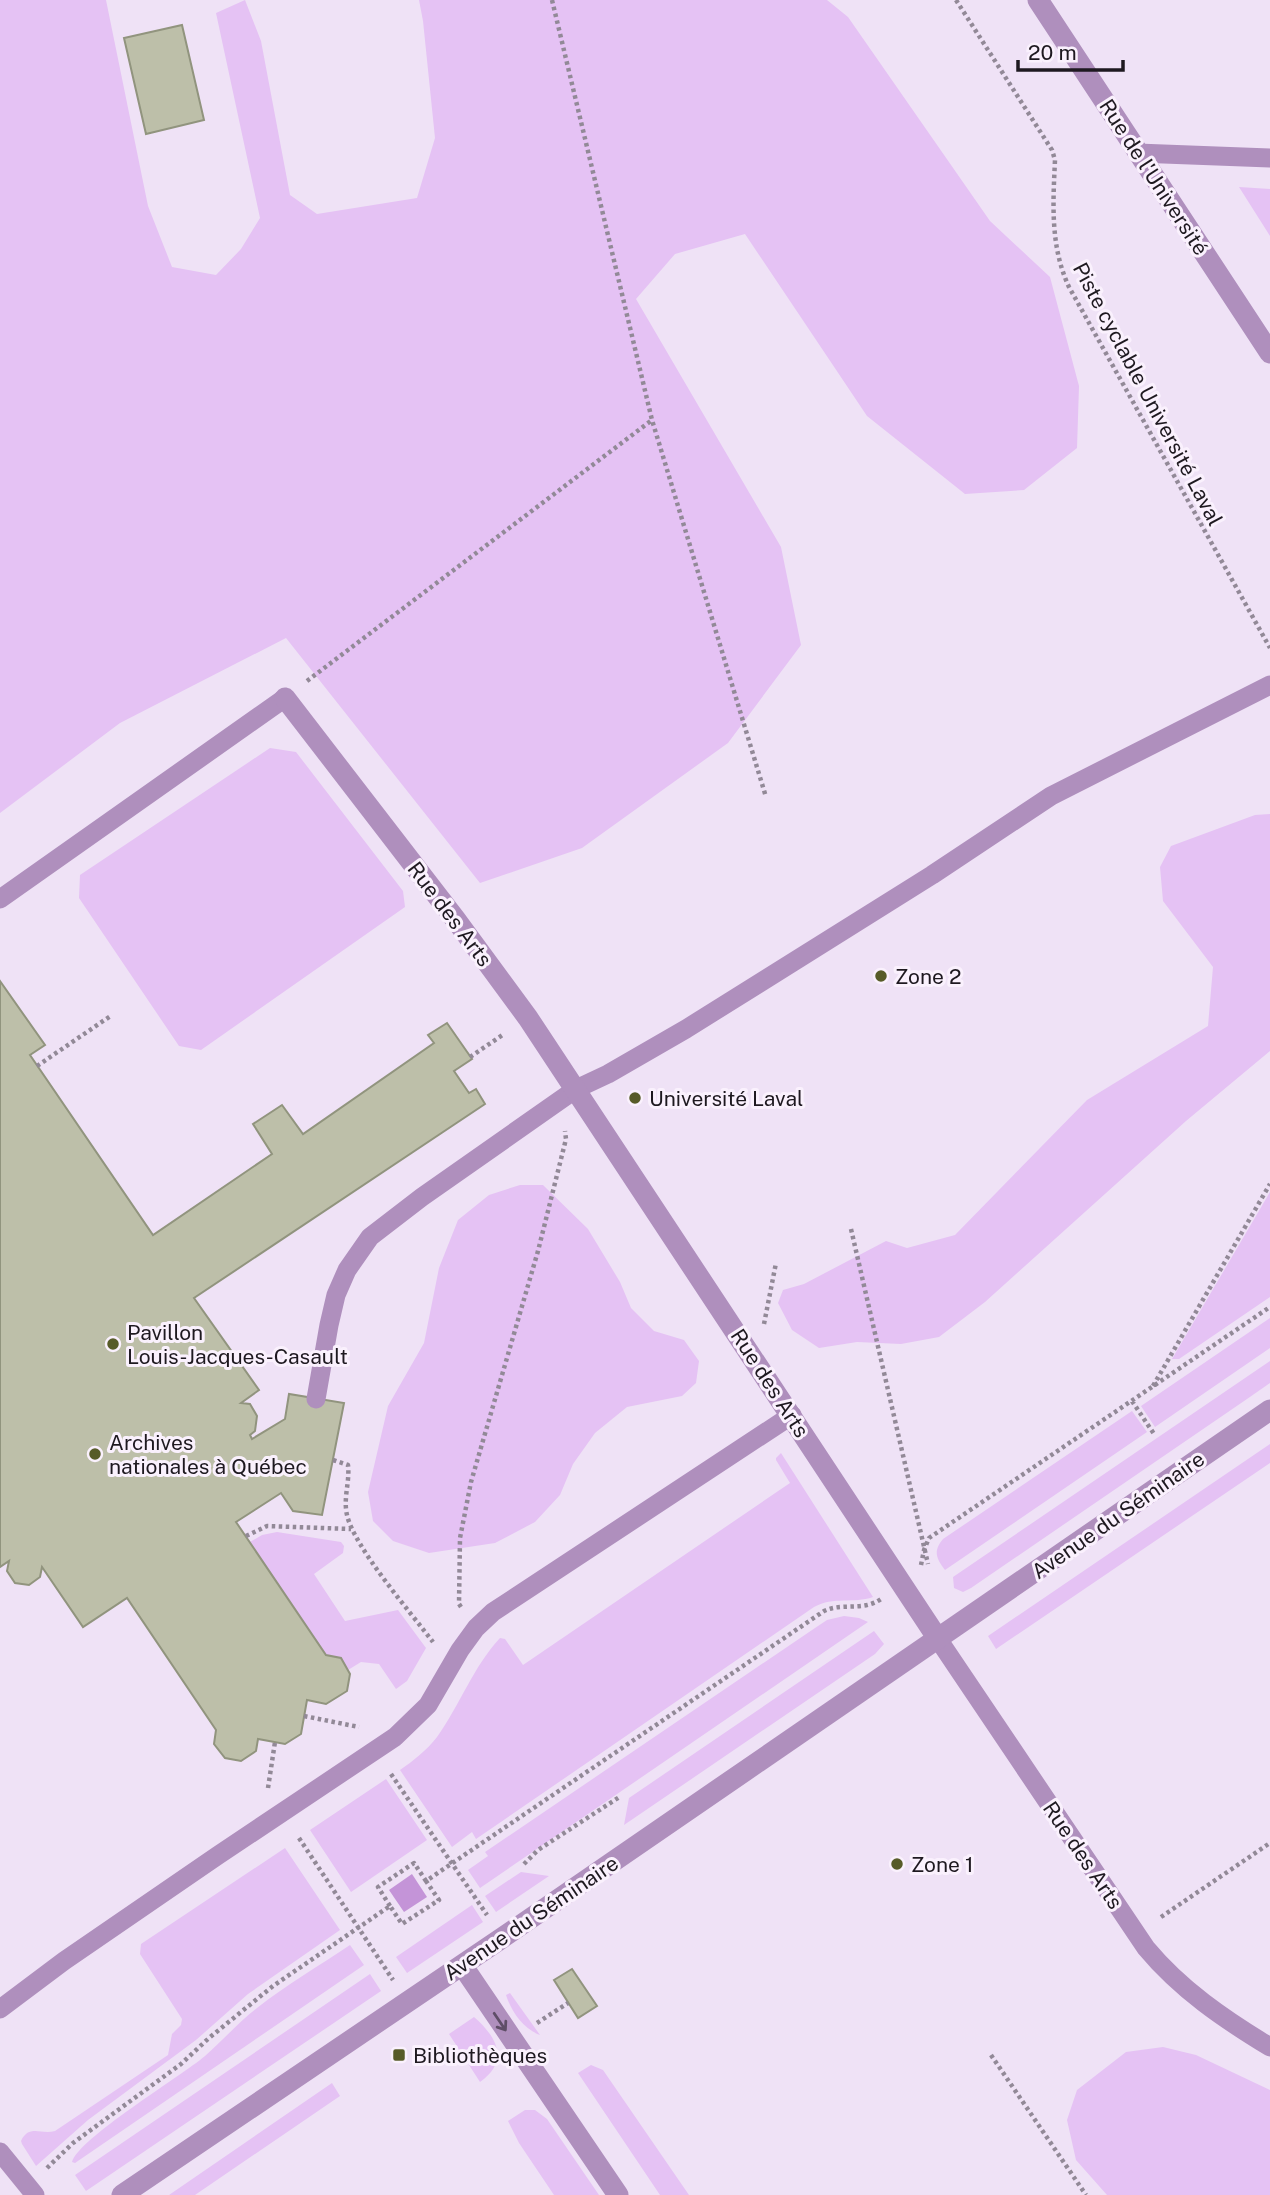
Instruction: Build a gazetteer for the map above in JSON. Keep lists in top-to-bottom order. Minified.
{"streets":{"street":["Rue de l'Université","Rue des Arts","Avenue du Séminaire"],"path":["Piste cyclable Université Laval"]},"crossings":[["Rue des Arts","Avenue du Séminaire"]],"places":{"other":["Zone 2","Université Laval","Pavillon Louis-Jacques-Casault","Archives nationales à Québec","Zone 1"],"transit":["Bibliothèques"]},"scale_bar":"20 m"}
